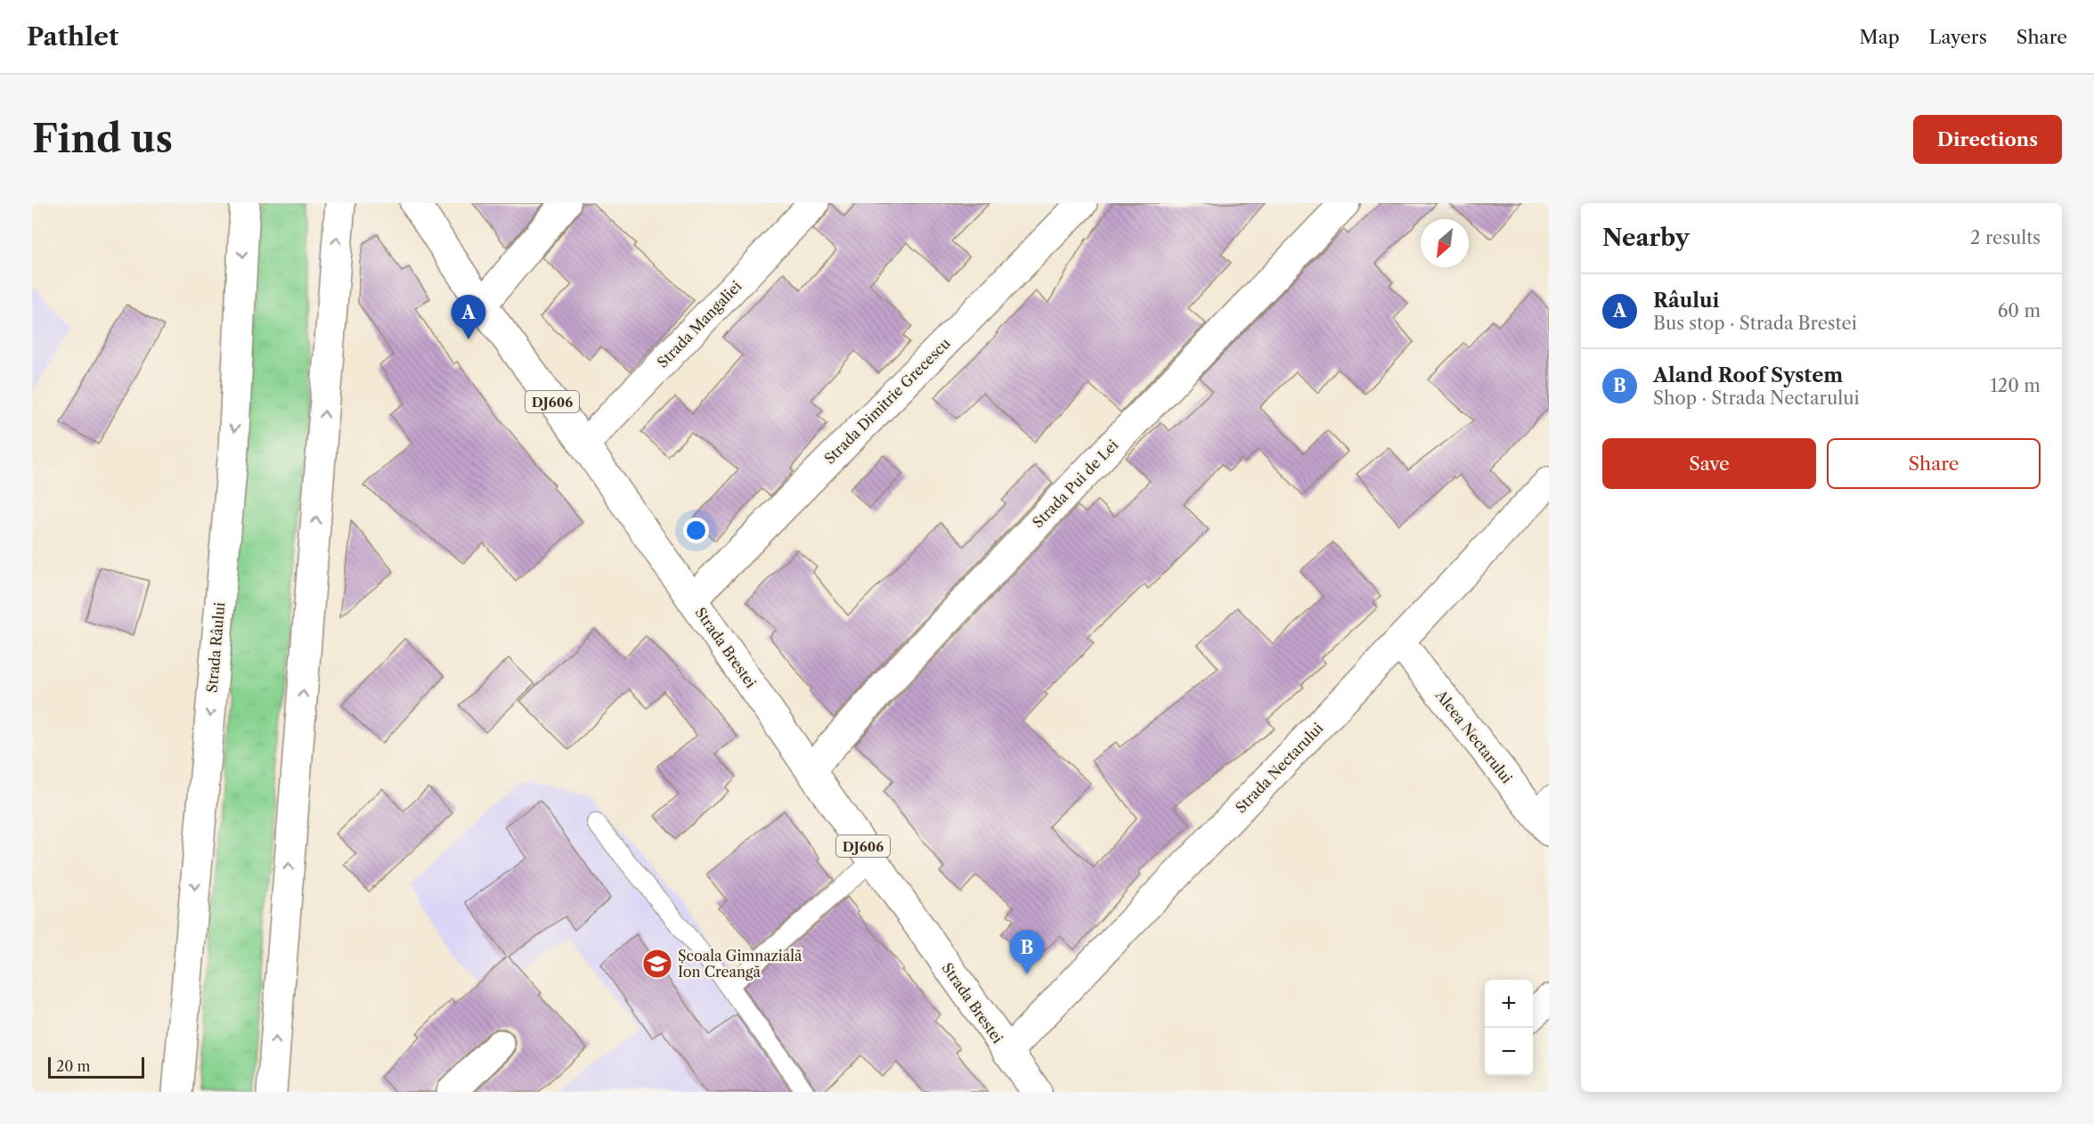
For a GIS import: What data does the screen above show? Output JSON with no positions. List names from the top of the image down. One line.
{"streets":{"street":["Strada Mangaliei","Strada Dimitrie Grecescu","DJ606","Strada Pui de Lei","Strada Râului","Strada Brestei","Aleea Nectarului","Strada Nectarului"]},"crossings":[["Strada Mangaliei","Strada Brestei"],["Strada Dimitrie Grecescu","Strada Brestei"],["Strada Pui de Lei","Strada Brestei"],["Strada Brestei","Strada Nectarului"],["Aleea Nectarului","Strada Nectarului"]],"places":{"school or university":["Școala Gimnazială Ion Creangă"]},"scale_bar":"20 m","north":"bottom left","page":{"header":"Pathlet","nav":["Map","Layers","Share"],"buttons":["Directions",["Save","Share"]],"title":"Find us","heading":["Nearby","2 results"],"list":[{"mark":"A","name":"Râului","note":"Bus stop · Strada Brestei","value":"60 m"},{"mark":"B","name":"Aland Roof System","note":"Shop · Strada Nectarului","value":"120 m"}],"pins":["A","B"],"map_buttons":["+","−"],"scale":"20 m"}}
